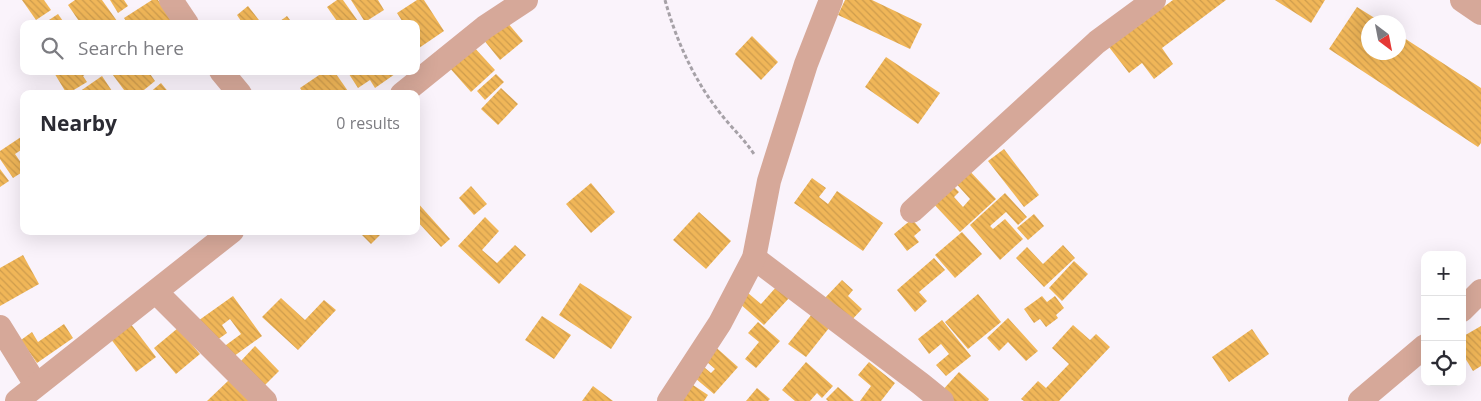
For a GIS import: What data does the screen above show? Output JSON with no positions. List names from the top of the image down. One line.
{"north":"bottom right","page":{"search":"Search here","heading":["Nearby","0 results"],"map_buttons":["+","−"]}}
